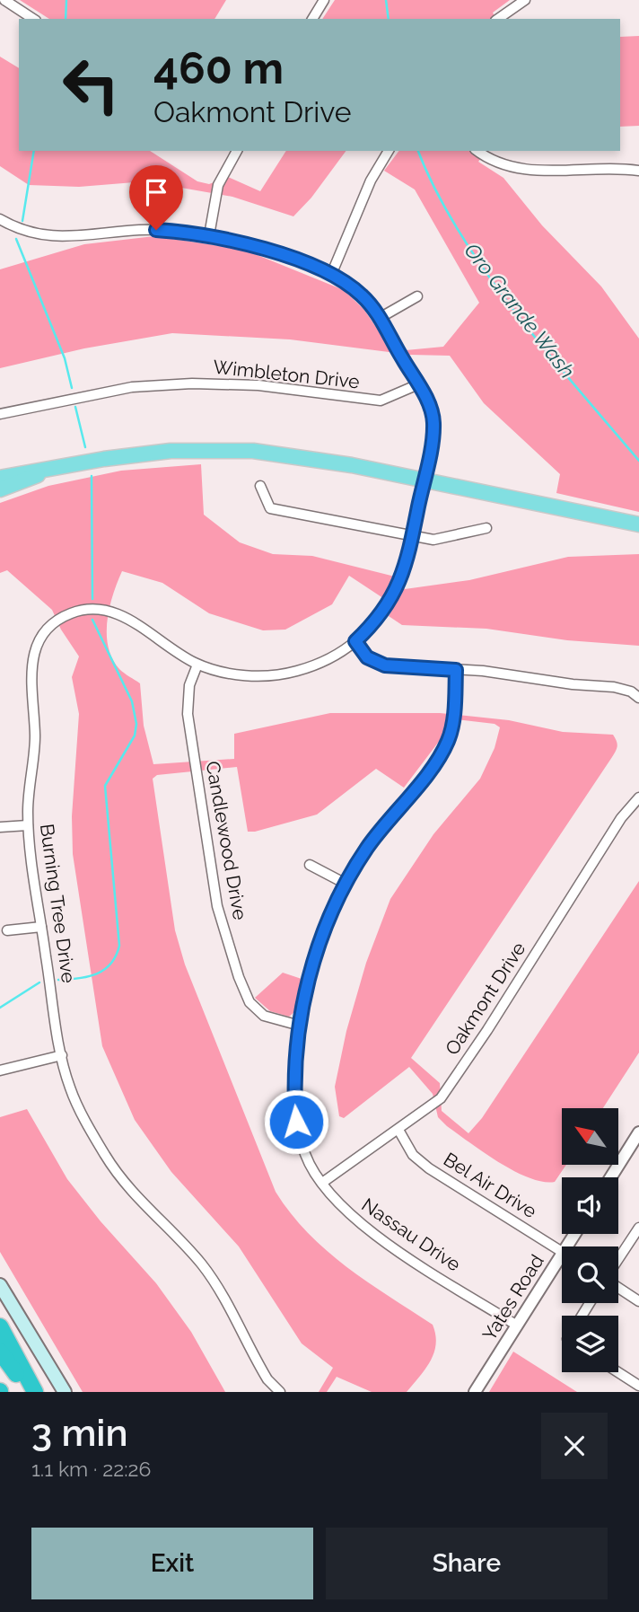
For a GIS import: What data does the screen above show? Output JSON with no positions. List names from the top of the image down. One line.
{"streets":{"street":["Wimbleton Drive","Candlewood Drive","Burning Tree Drive","Oakmont Drive","Bel Air Drive","Nassau Drive","Yates Road"]},"crossings":[["Wimbleton Drive","Burning Tree Drive"],["Candlewood Drive","Burning Tree Drive"],["Candlewood Drive","Nassau Drive"],["Oakmont Drive","Bel Air Drive"],["Oakmont Drive","Nassau Drive"],["Nassau Drive","Yates Road"]],"water":["Oro Grande Wash"],"north":"top left","page":{"turn":["460 m","Oakmont Drive"],"heading":["3 min","1.1 km · 22:26"],"buttons":["Exit","Share"]}}
